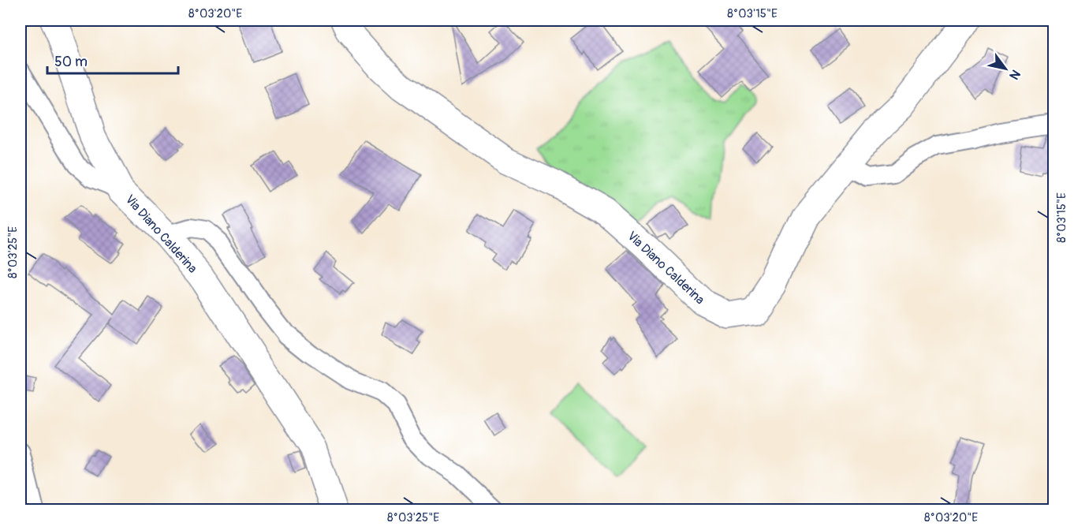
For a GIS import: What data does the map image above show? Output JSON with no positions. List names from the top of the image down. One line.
{"streets":{"main road":["Via Diano Calderina"]},"scale_bar":"50 m","north":"bottom right","coordinates":["8°03'20\"E","8°03'15\"E","8°03'25\"E"]}
